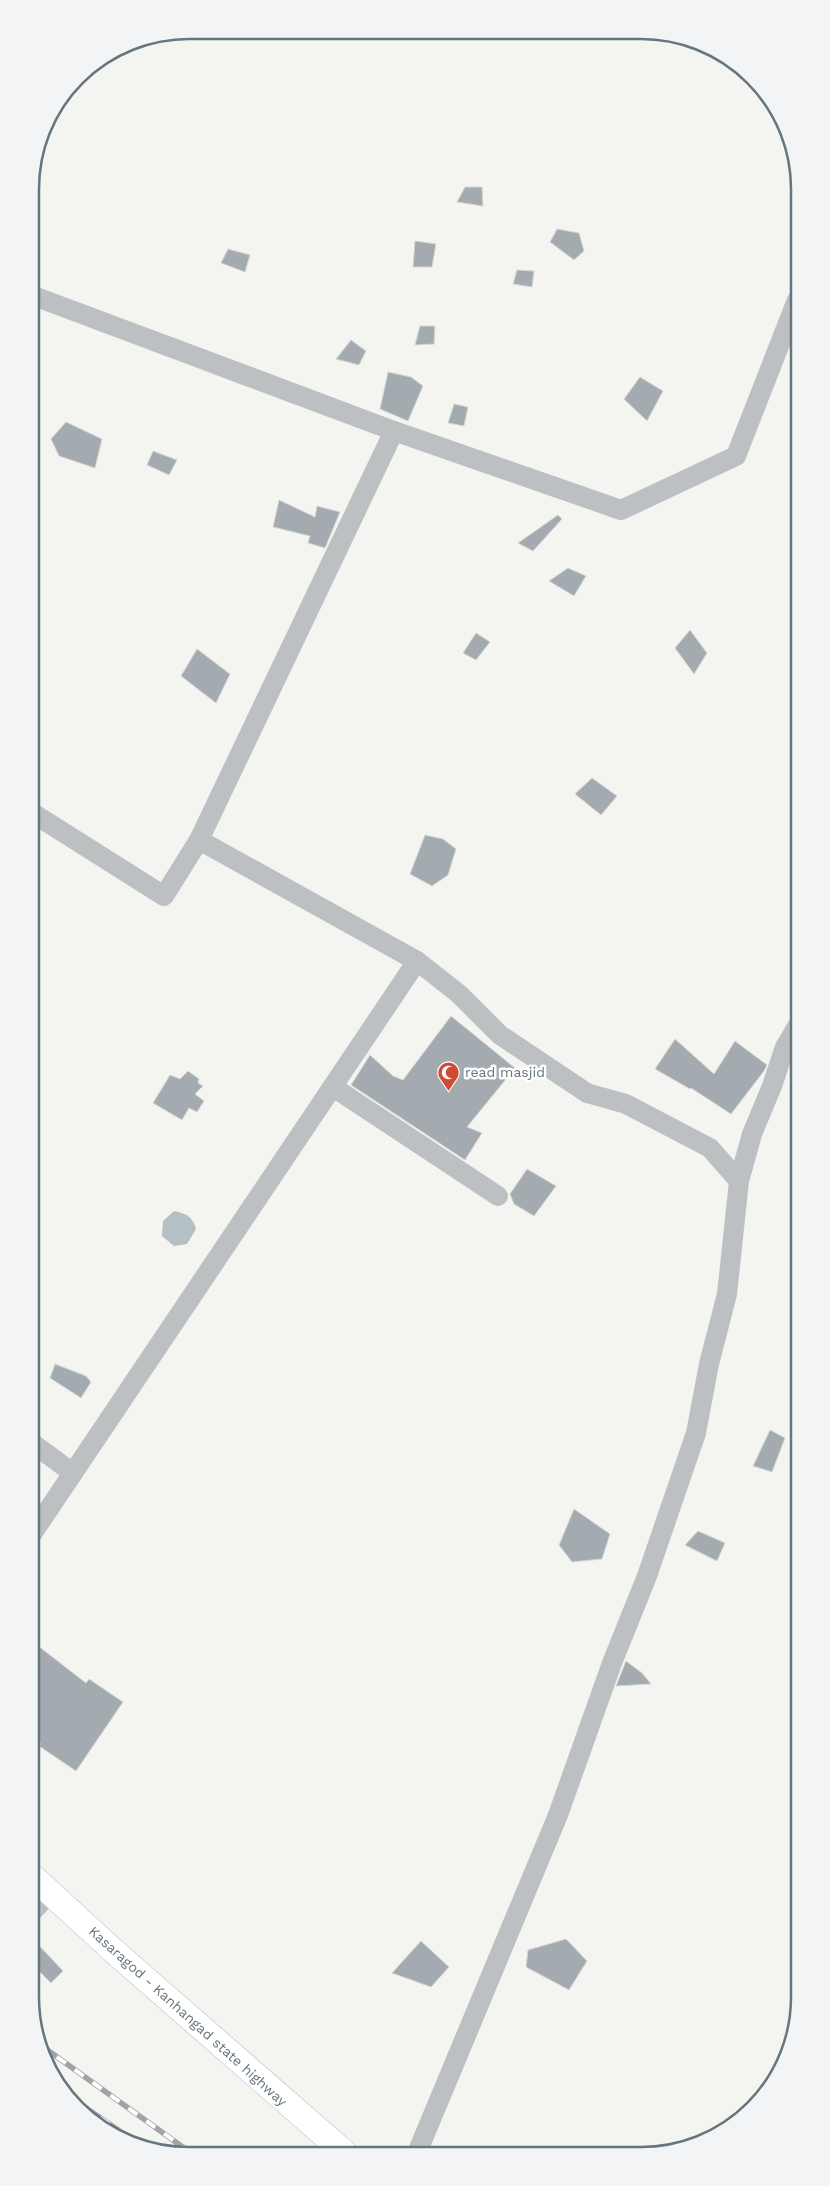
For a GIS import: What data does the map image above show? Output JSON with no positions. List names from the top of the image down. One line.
{"streets":{"main road":["Kasaragod - Kanhangad state highway"]},"places":{"mosque":["read masjid"]}}
